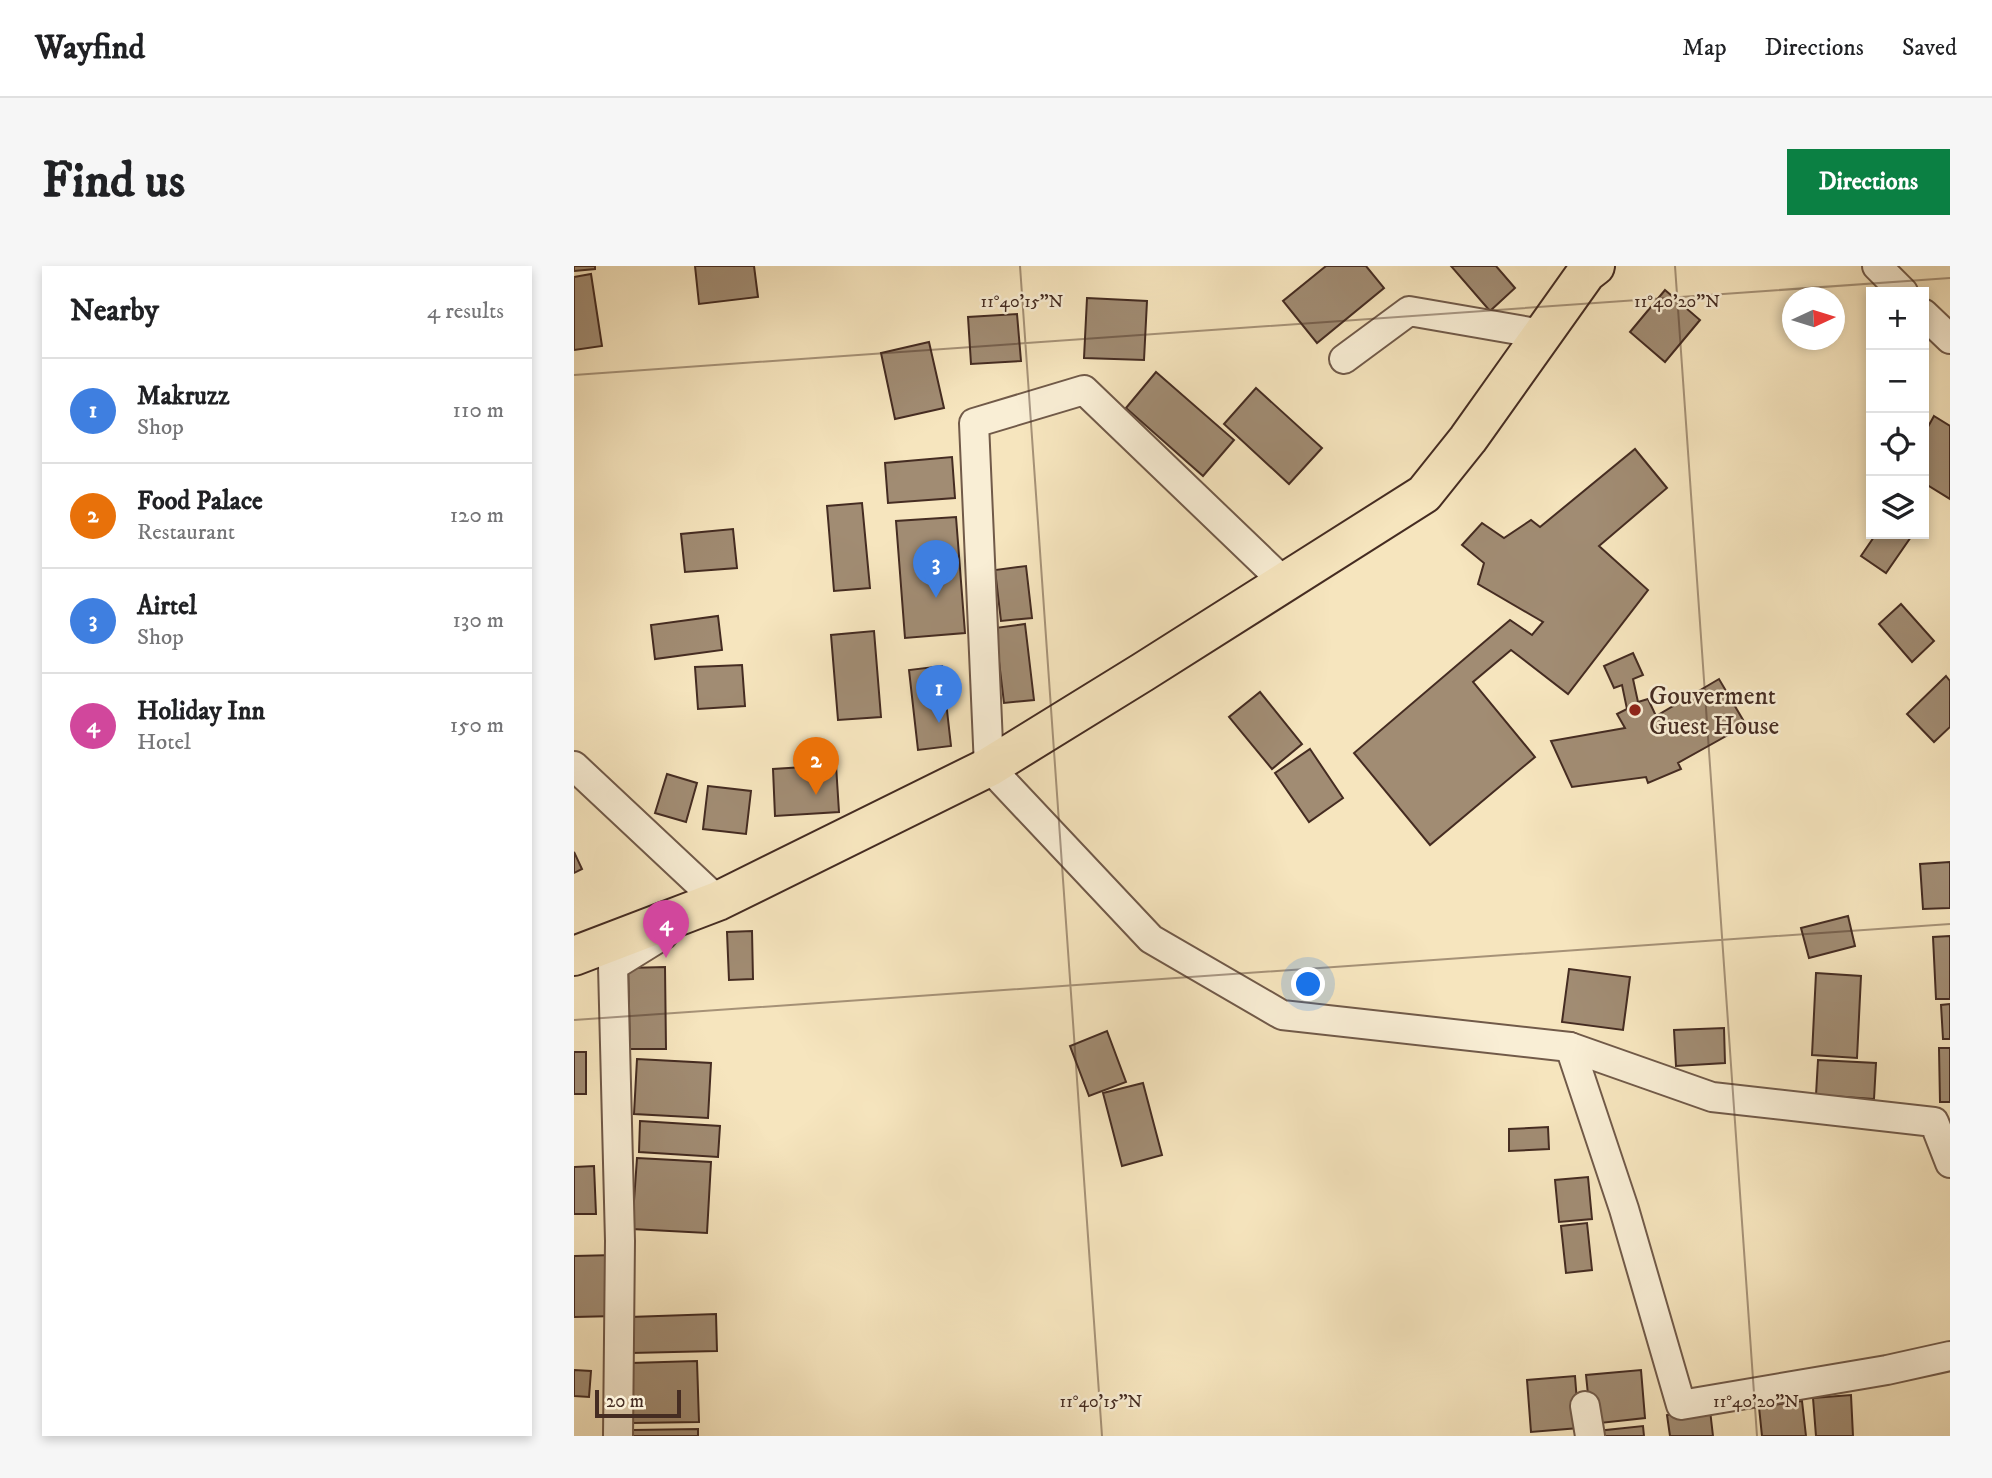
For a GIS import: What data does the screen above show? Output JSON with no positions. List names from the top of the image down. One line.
{"places":["Gouverment Guest House"],"scale_bar":"20 m","north":"right","page":{"header":"Wayfind","nav":["Map","Directions","Saved"],"buttons":"Directions","title":"Find us","heading":["Nearby","4 results"],"map_buttons":["+","−"],"list":[{"mark":"1","name":"Makruzz","note":"Shop","value":"110 m"},{"mark":"2","name":"Food Palace","note":"Restaurant","value":"120 m"},{"mark":"3","name":"Airtel","note":"Shop","value":"130 m"},{"mark":"4","name":"Holiday Inn","note":"Hotel","value":"150 m"}],"pins":["3","1","2","4"],"scale":"20 m"},"coordinates":["11°40'15\"N","11°40'20\"N"]}
